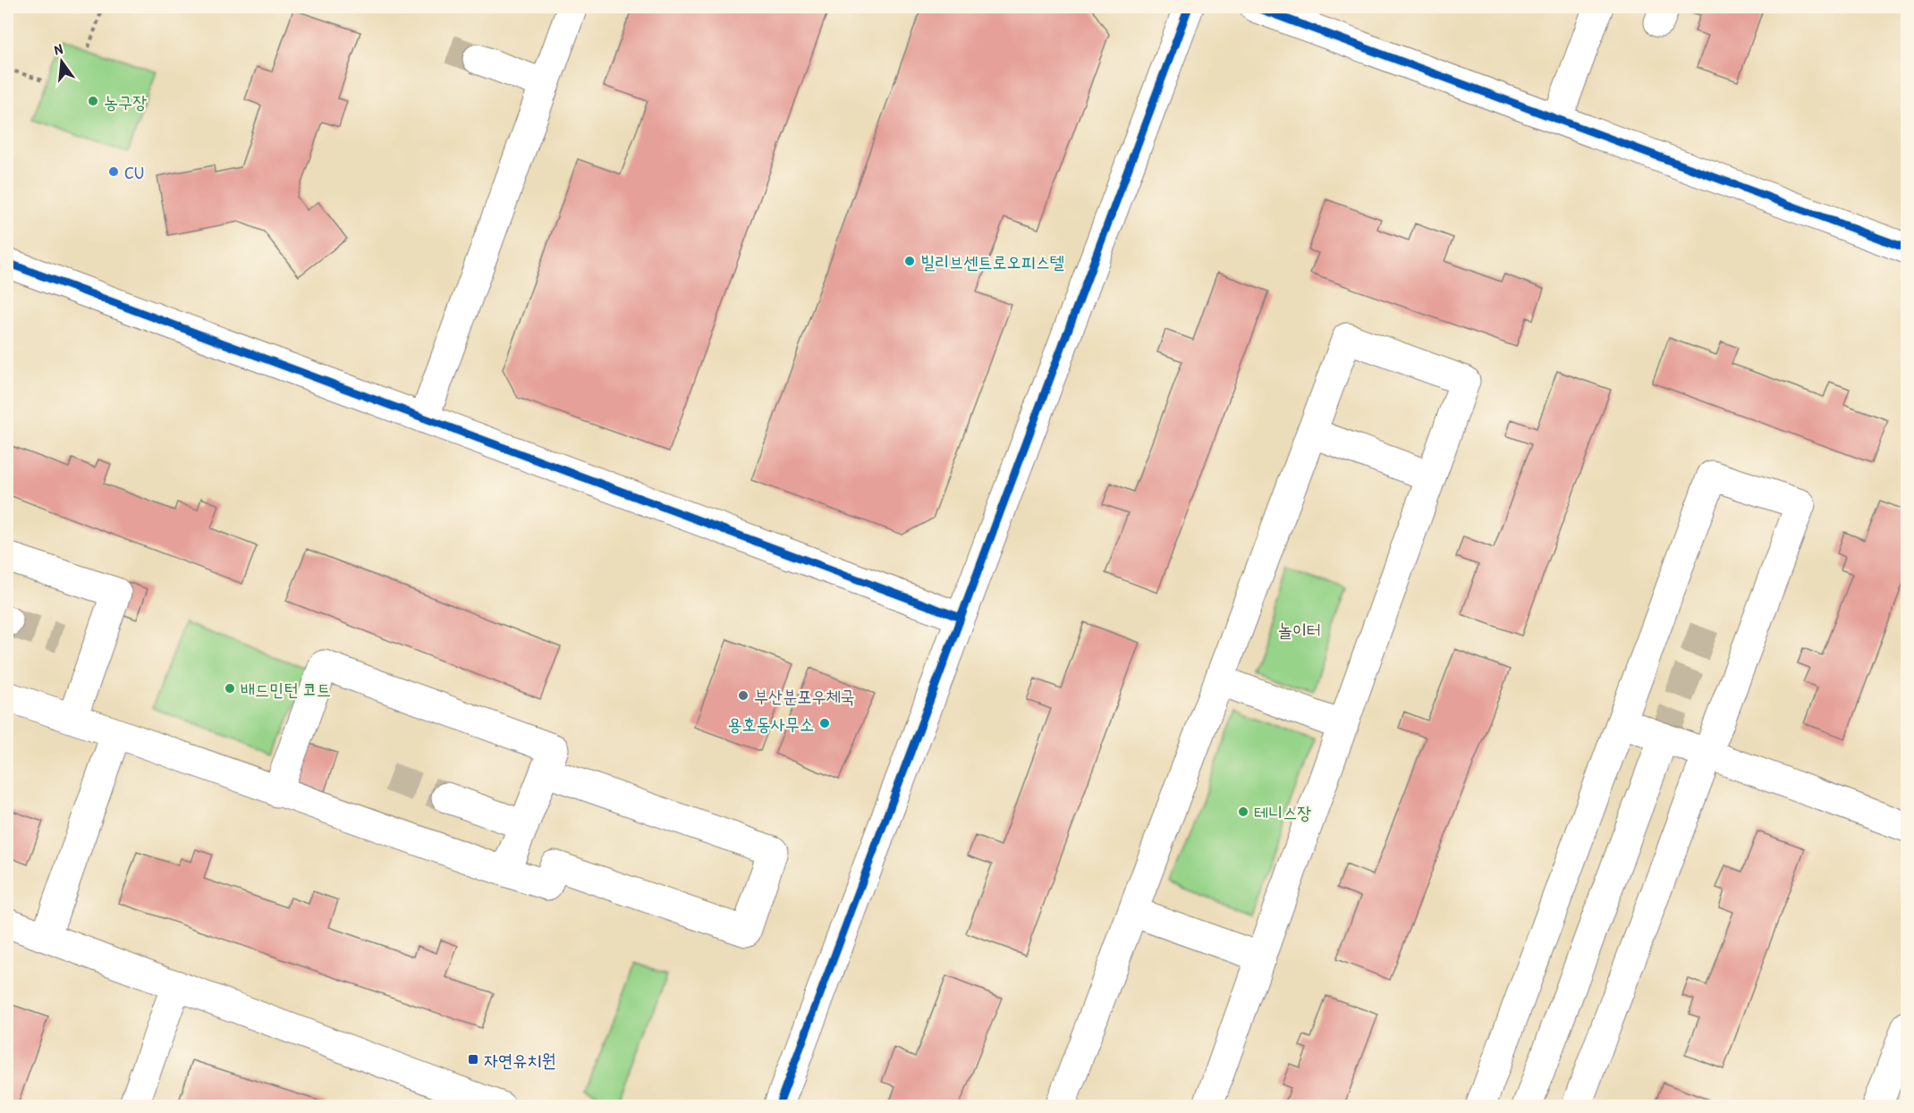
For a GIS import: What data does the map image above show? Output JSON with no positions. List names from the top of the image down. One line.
{"parks":["놀이터"],"places":{"other":["농구장","CU","빌리브센트로오피스텔","배드민턴 코트","부산분포우체국","용호동사무소","테니스장"],"transit":["자연유치원"]},"north":"top"}
